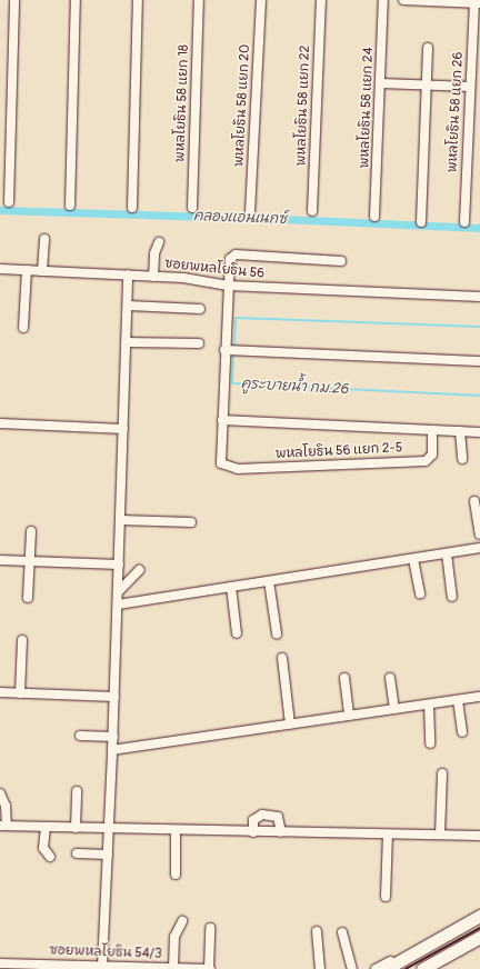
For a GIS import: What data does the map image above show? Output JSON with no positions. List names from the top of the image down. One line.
{"streets":{"street":["พหลโยธิน 58 แยก 18","พหลโยธิน 58 แยก 20","พหลโยธิน 58 แยก 22","พหลโยธิน 58 แยก 24","พหลโยธิน 58 แยก 26","ซอยพหลโยธิน 56","พหลโยธิน 56 แยก 2-5","ซอยพหลโยธิน 54/3"]},"water":["คลองแอนเนกซ์","คูระบายน้ำ กม.26"]}
